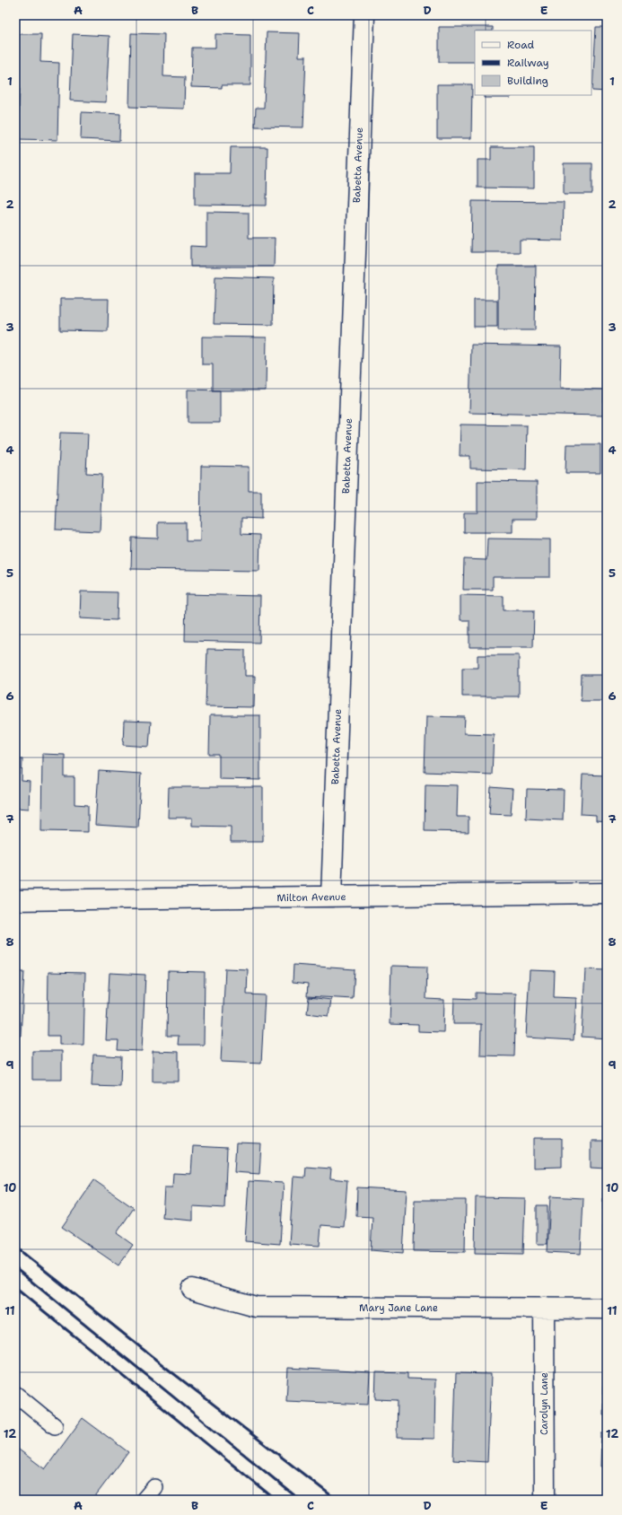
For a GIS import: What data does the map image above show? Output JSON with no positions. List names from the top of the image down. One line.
{"streets":{"street":["Babetta Avenue","Milton Avenue","Mary Jane Lane","Carolyn Lane"]},"crossings":[["Babetta Avenue","Milton Avenue"],["Mary Jane Lane","Carolyn Lane"]],"legend":["Road","Railway","Building"],"grid":{"columns":["A","B","C","D","E"],"rows":["1","2","3","4","5","6","7","8","9","10","11","12"]}}
